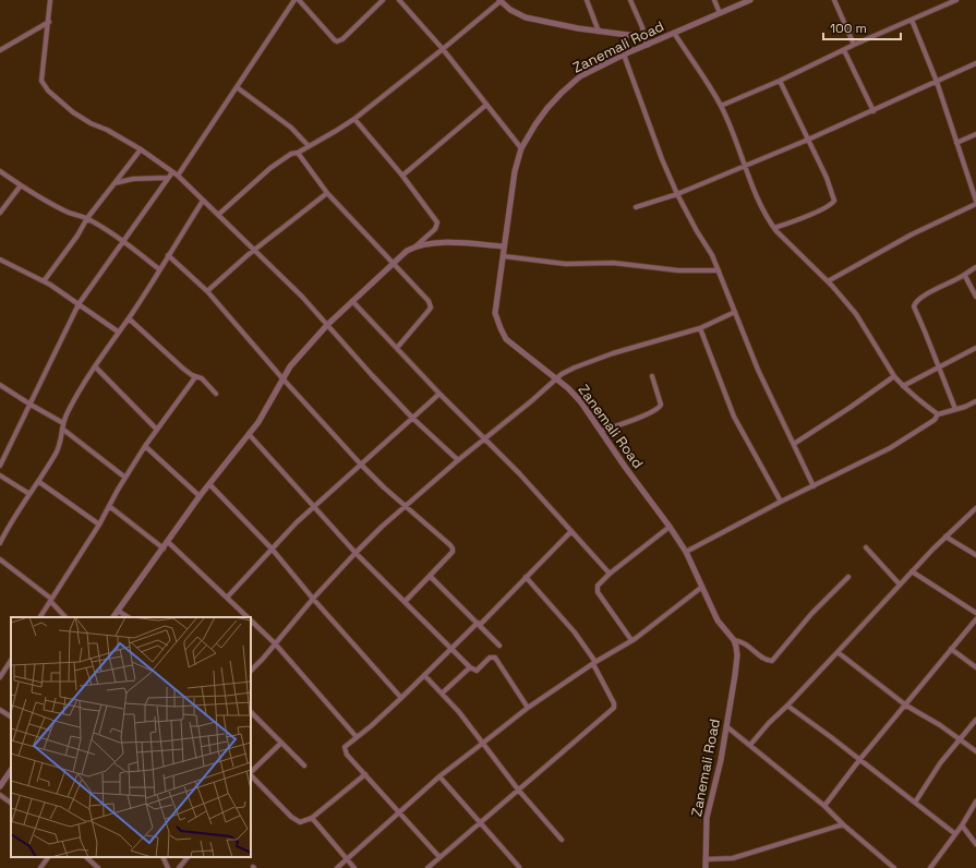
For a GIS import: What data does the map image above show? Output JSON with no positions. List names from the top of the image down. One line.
{"streets":{"street":["Zanemali Road"]},"scale_bar":"100 m"}
